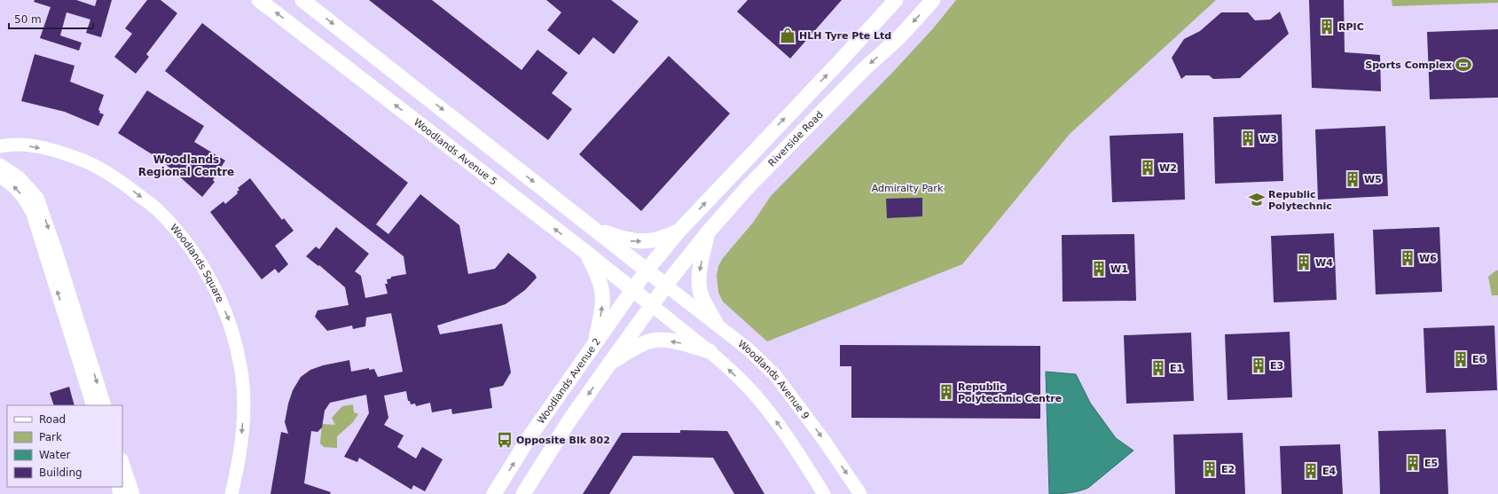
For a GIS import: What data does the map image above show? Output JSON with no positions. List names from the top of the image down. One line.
{"streets":{"main road":["Riverside Road","Woodlands Avenue 5","Woodlands Avenue 2"],"street":["Woodlands Square","Woodlands Avenue 9"]},"crossings":[["Riverside Road","Woodlands Avenue 9"],["Woodlands Avenue 5","Woodlands Avenue 2"]],"districts":["Woodlands Regional Centre"],"parks":["Admiralty Park"],"places":{"building":["RPIC","W3","W2","W5","W6","W4","W1","E6","E3","E1","Republic Polytechnic Centre","E5","E2","E4"],"shop":["HLH Tyre Pte Ltd"],"sports":["Sports Complex"],"school or university":["Republic Polytechnic"],"bus stop":["Opposite Blk 802"]},"legend":["Road","Park","Water","Building"],"scale_bar":"50 m"}
